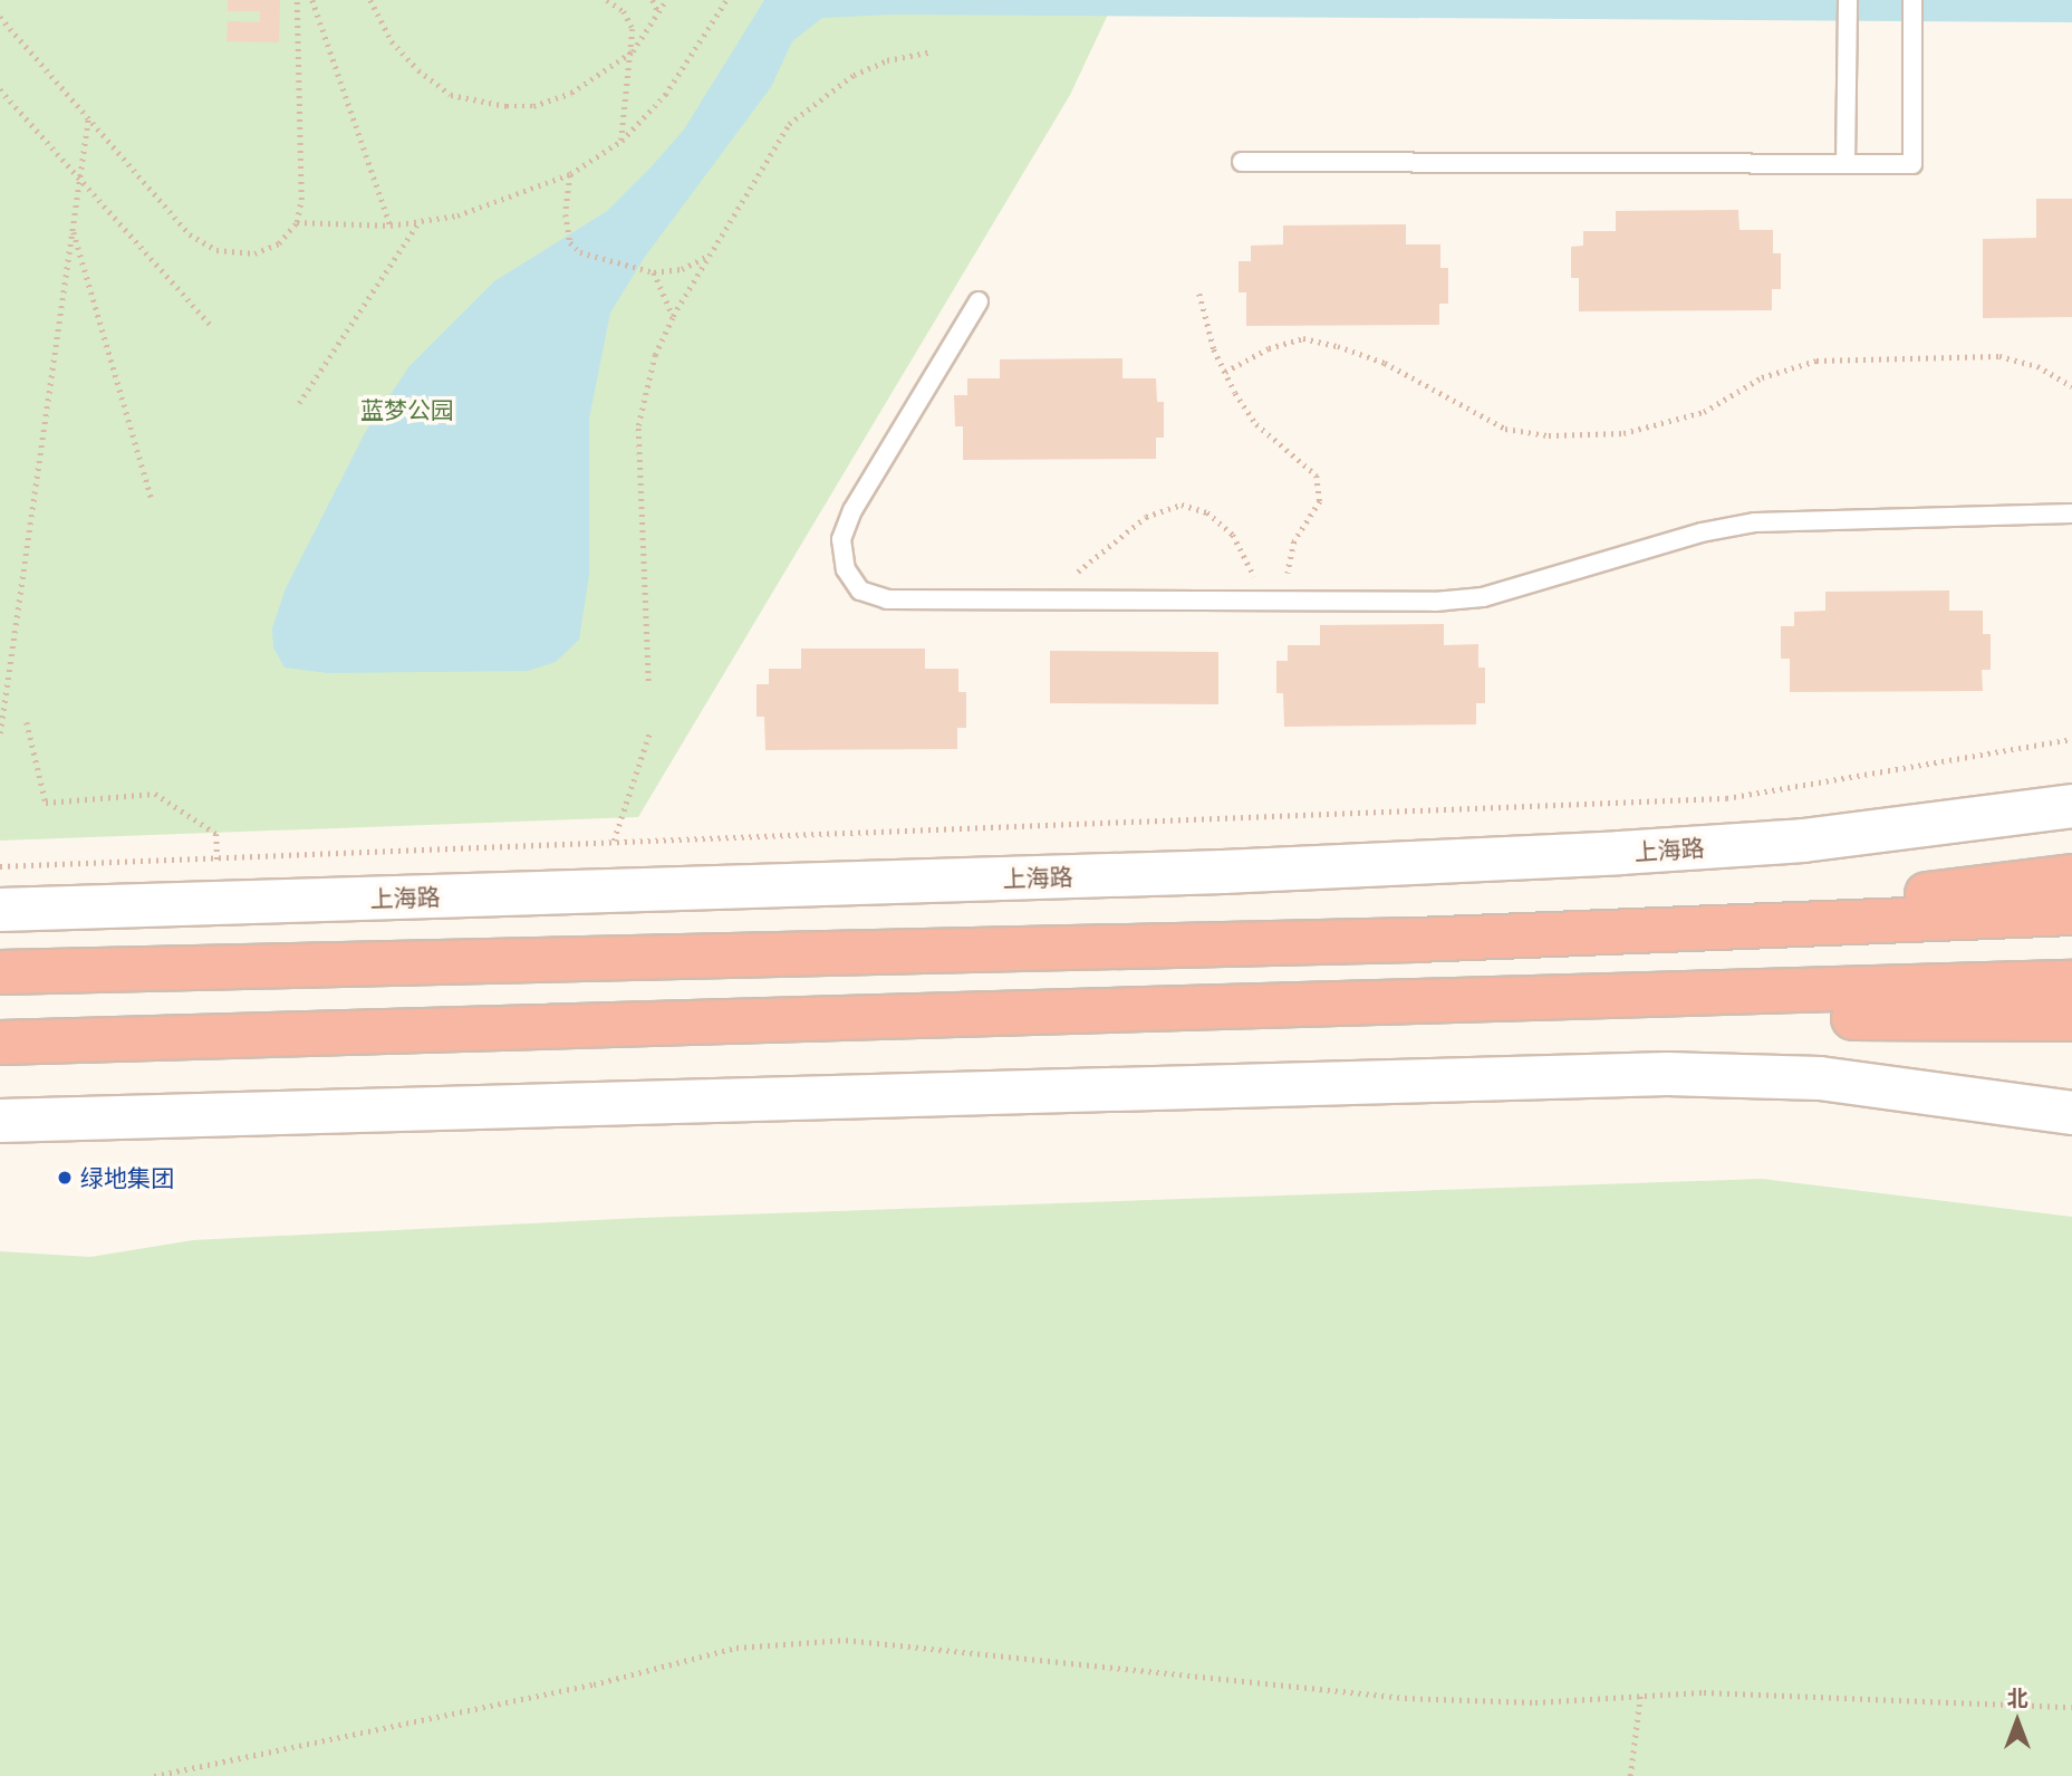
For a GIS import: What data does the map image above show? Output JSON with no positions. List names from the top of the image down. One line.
{"streets":{"main road":["上海路"]},"parks":["蓝梦公园"],"places":["绿地集团"],"north":"top"}
